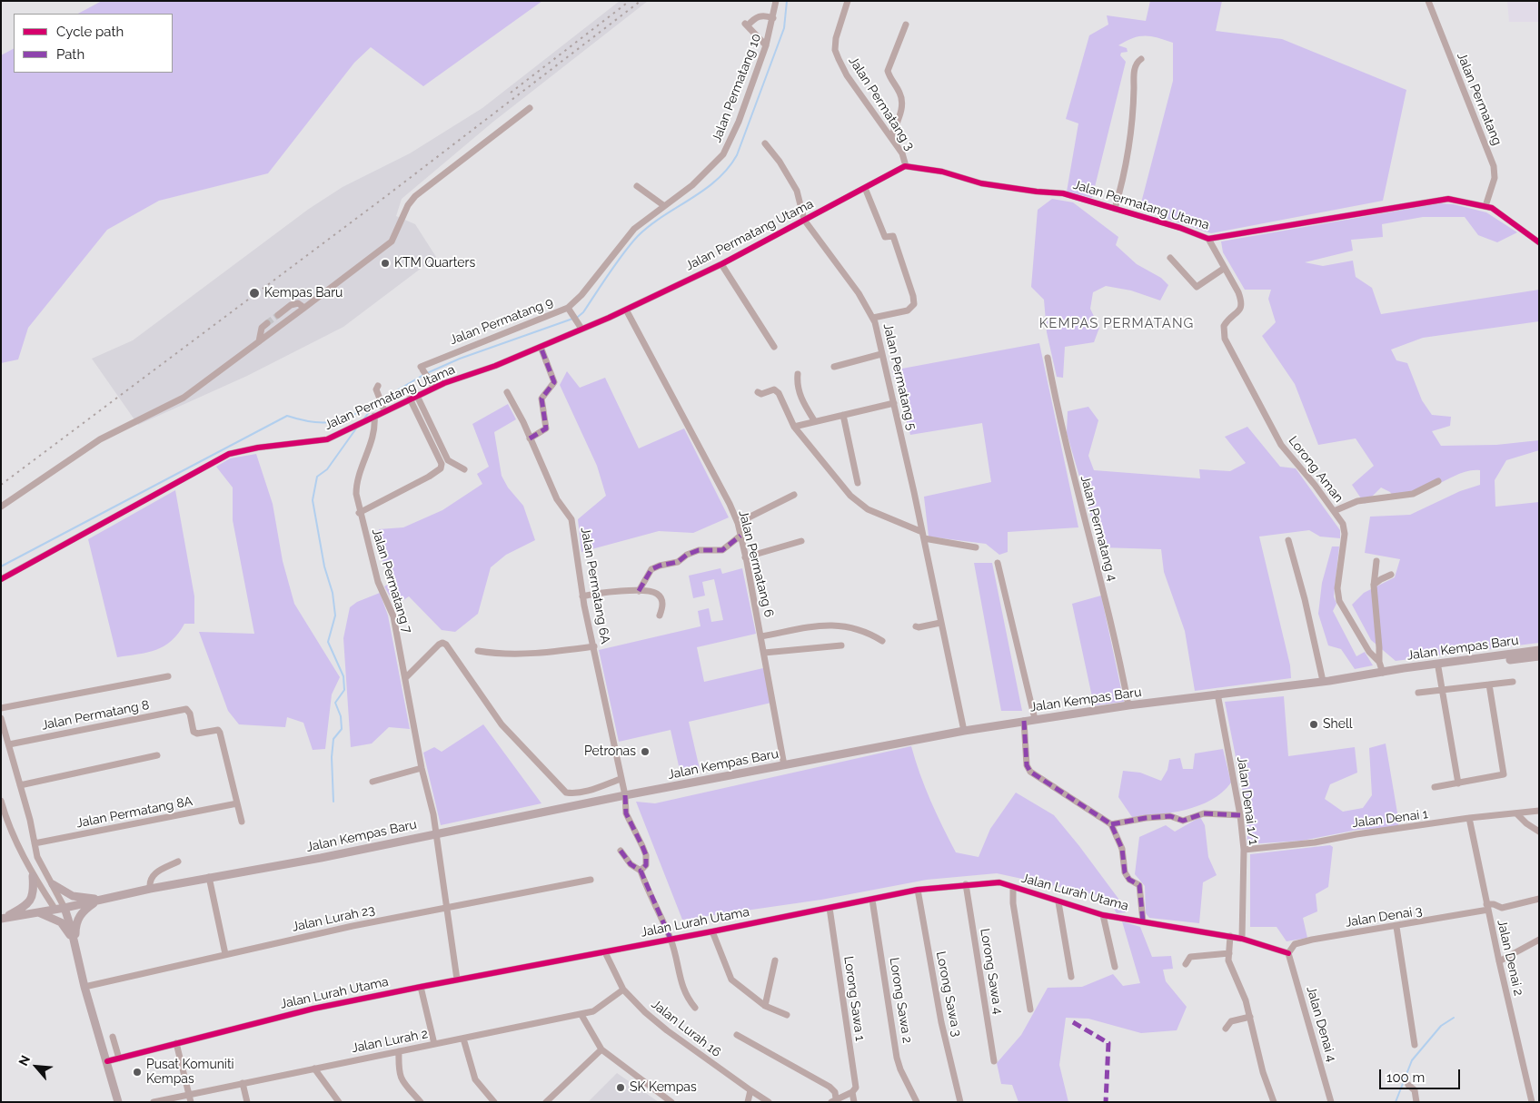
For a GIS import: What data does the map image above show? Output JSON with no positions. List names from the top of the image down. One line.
{"streets":{"main road":["Jalan Kempas Baru"],"street":["Jalan Permatang 10","Jalan Permatang","Jalan Permatang 3","Jalan Permatang Utama","Jalan Permatang 9","Jalan Permatang 5","Lorong Aman","Jalan Permatang 4","Jalan Permatang 6","Jalan Permatang 7","Jalan Permatang 6A","Jalan Permatang 8","Jalan Denai 1/1","Jalan Permatang 8A","Jalan Denai 1","Jalan Lurah Utama","Jalan Denai 3","Jalan Lurah 23","Jalan Denai 2","Lorong Sawa 4","Lorong Sawa 3","Lorong Sawa 1","Lorong Sawa 2","Jalan Denai 4","Jalan Lurah 16","Jalan Lurah 2"]},"crossings":[["Jalan Permatang 10","Jalan Permatang 9"],["Jalan Permatang","Jalan Permatang Utama"],["Jalan Permatang 3","Jalan Permatang Utama"],["Jalan Permatang Utama","Jalan Permatang 9"],["Jalan Permatang Utama","Jalan Permatang 5"],["Jalan Permatang Utama","Lorong Aman"],["Jalan Permatang Utama","Jalan Permatang 6"],["Jalan Permatang Utama","Jalan Permatang 7"],["Lorong Aman","Jalan Kempas Baru"],["Jalan Permatang 4","Jalan Kempas Baru"],["Jalan Permatang 6","Jalan Kempas Baru"],["Jalan Permatang 7","Jalan Kempas Baru"],["Jalan Permatang 7","Jalan Lurah Utama"],["Jalan Permatang 7","Jalan Lurah 23"],["Jalan Permatang 6A","Jalan Kempas Baru"],["Jalan Kempas Baru","Jalan Denai 1/1"],["Jalan Permatang 8","Jalan Permatang 8A"],["Jalan Denai 1/1","Jalan Denai 1"],["Jalan Denai 1/1","Jalan Lurah Utama"],["Jalan Denai 1","Jalan Denai 2"],["Jalan Lurah Utama","Jalan Denai 3"],["Jalan Lurah Utama","Lorong Sawa 4"],["Jalan Lurah Utama","Lorong Sawa 3"],["Jalan Lurah Utama","Lorong Sawa 1"],["Jalan Lurah Utama","Lorong Sawa 2"],["Jalan Lurah Utama","Jalan Denai 4"],["Jalan Lurah Utama","Jalan Lurah 16"],["Jalan Denai 3","Jalan Denai 2"],["Jalan Denai 3","Jalan Denai 4"],["Jalan Lurah 16","Jalan Lurah 2"]],"districts":["KEMPAS PERMATANG"],"places":["KTM Quarters","Kempas Baru","Shell","Petronas","Pusat Komuniti Kempas","SK Kempas"],"legend":["Cycle path","Path"],"scale_bar":"100 m","north":"top left"}
